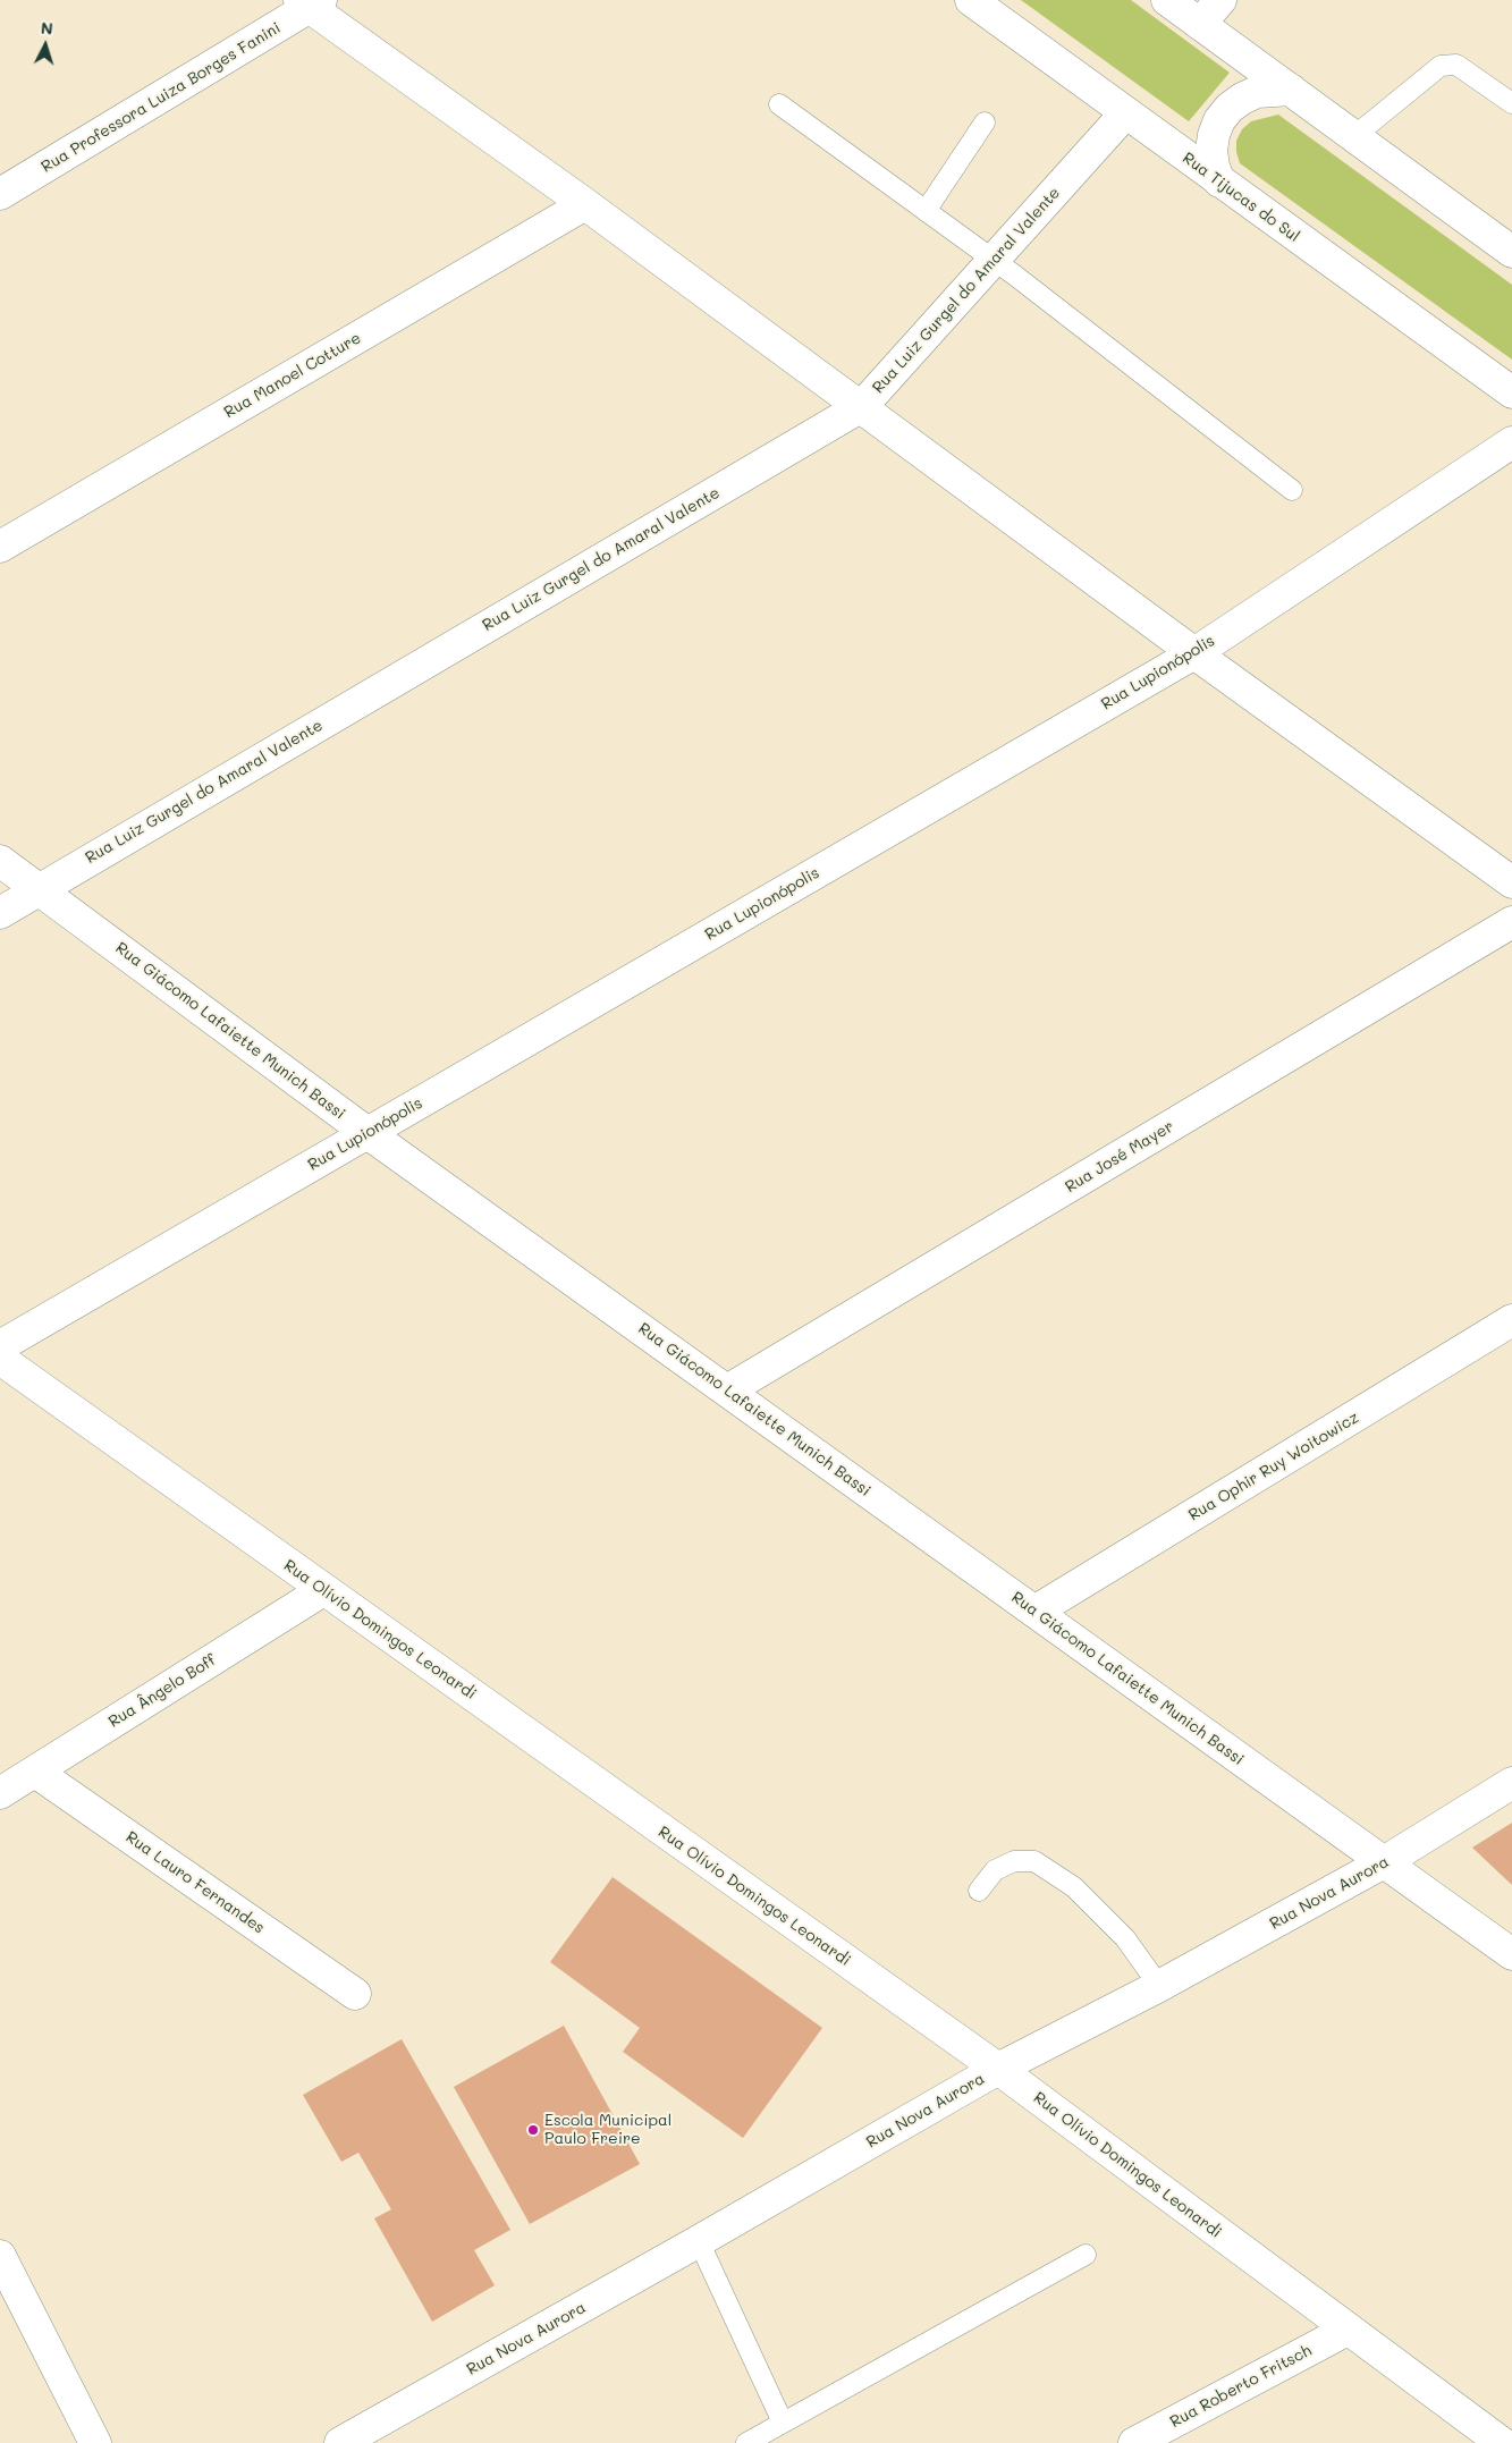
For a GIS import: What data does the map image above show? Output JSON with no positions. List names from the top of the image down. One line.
{"streets":{"street":["Rua Professora Luiza Borges Fanini","Rua Tijucas do Sul","Rua Luiz Gurgel do Amaral Valente","Rua Manoel Cotture","Rua Lupionópolis","Rua Giácomo Lafaiette Munich Bassi","Rua José Mayer","Rua Ophir Ruy Woitowicz","Rua Olívio Domingos Leonardi","Rua Ângelo Boff","Rua Lauro Fernandes","Rua Nova Aurora","Rua Roberto Fritsch"]},"crossings":[["Rua Tijucas do Sul","Rua Luiz Gurgel do Amaral Valente"],["Rua Luiz Gurgel do Amaral Valente","Rua Giácomo Lafaiette Munich Bassi"],["Rua Lupionópolis","Rua Giácomo Lafaiette Munich Bassi"],["Rua Giácomo Lafaiette Munich Bassi","Rua José Mayer"],["Rua Giácomo Lafaiette Munich Bassi","Rua Ophir Ruy Woitowicz"],["Rua Giácomo Lafaiette Munich Bassi","Rua Nova Aurora"],["Rua Olívio Domingos Leonardi","Rua Ângelo Boff"],["Rua Olívio Domingos Leonardi","Rua Nova Aurora"],["Rua Olívio Domingos Leonardi","Rua Roberto Fritsch"],["Rua Ângelo Boff","Rua Lauro Fernandes"]],"places":["Escola Municipal Paulo Freire"],"north":"top"}
